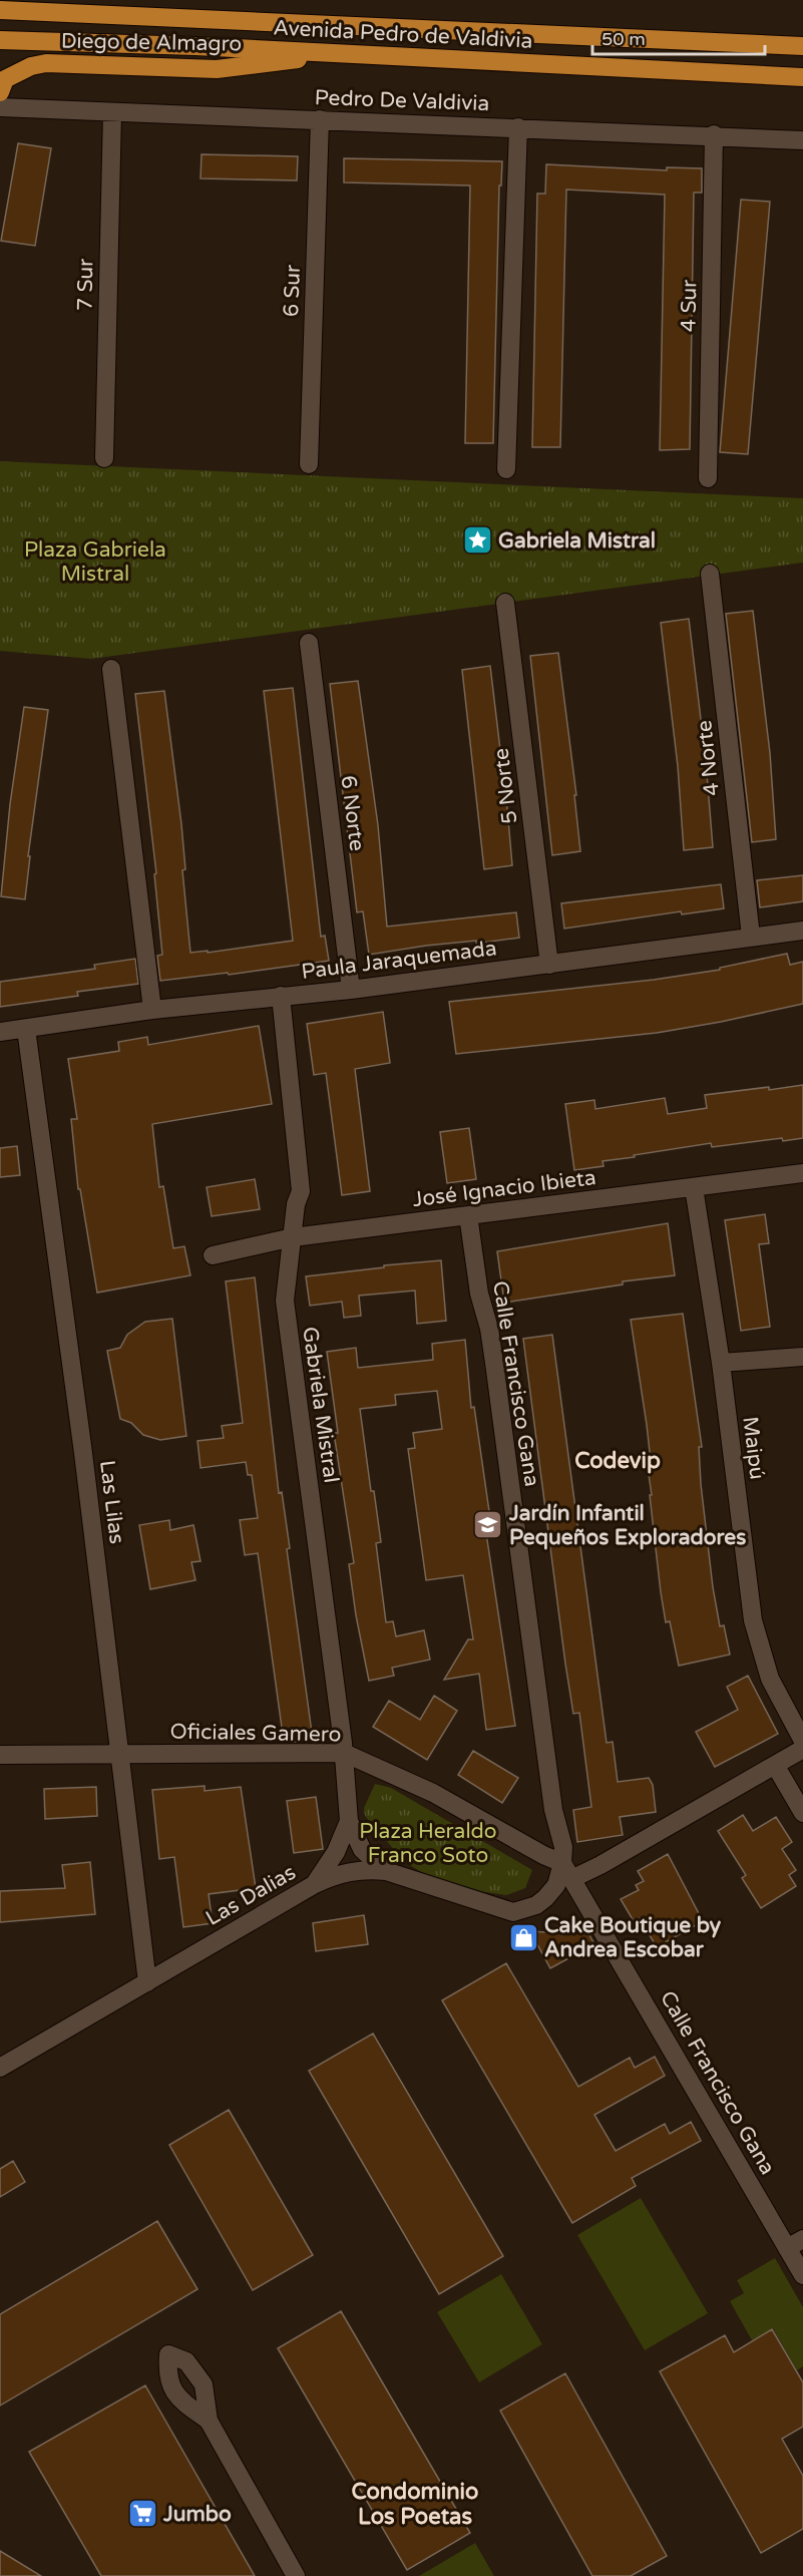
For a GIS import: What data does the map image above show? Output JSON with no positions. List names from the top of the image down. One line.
{"streets":{"main road":["Avenida Pedro de Valdivia","Diego de Almagro"],"street":["Pedro De Valdivia","7 Sur","6 Sur","4 Sur","4 Norte","5 Norte","6 Norte","Paula Jaraquemada","José Ignacio Ibieta","Calle Francisco Gana","Gabriela Mistral","Maipú","Las Lilas","Oficiales Gamero","Las Dalias"]},"crossings":[["Avenida Pedro de Valdivia","Diego de Almagro"],["Pedro De Valdivia","7 Sur"],["Pedro De Valdivia","6 Sur"],["Pedro De Valdivia","4 Sur"],["4 Norte","Paula Jaraquemada"],["5 Norte","Paula Jaraquemada"],["6 Norte","Paula Jaraquemada"],["Paula Jaraquemada","Gabriela Mistral"],["Paula Jaraquemada","Las Lilas"],["José Ignacio Ibieta","Calle Francisco Gana"],["José Ignacio Ibieta","Gabriela Mistral"],["José Ignacio Ibieta","Maipú"],["Calle Francisco Gana","Oficiales Gamero"],["Calle Francisco Gana","Las Dalias"],["Gabriela Mistral","Oficiales Gamero"],["Gabriela Mistral","Las Dalias"],["Las Lilas","Oficiales Gamero"],["Las Lilas","Las Dalias"]],"districts":["Codevip","Condominio Los Poetas"],"parks":["Plaza Gabriela Mistral","Plaza Heraldo Franco Soto"],"places":{"place":["Gabriela Mistral"],"school or university":["Jardín Infantil Pequeños Exploradores"],"shop":["Cake Boutique by Andrea Escobar"],"supermarket":["Jumbo"]},"scale_bar":"50 m"}
